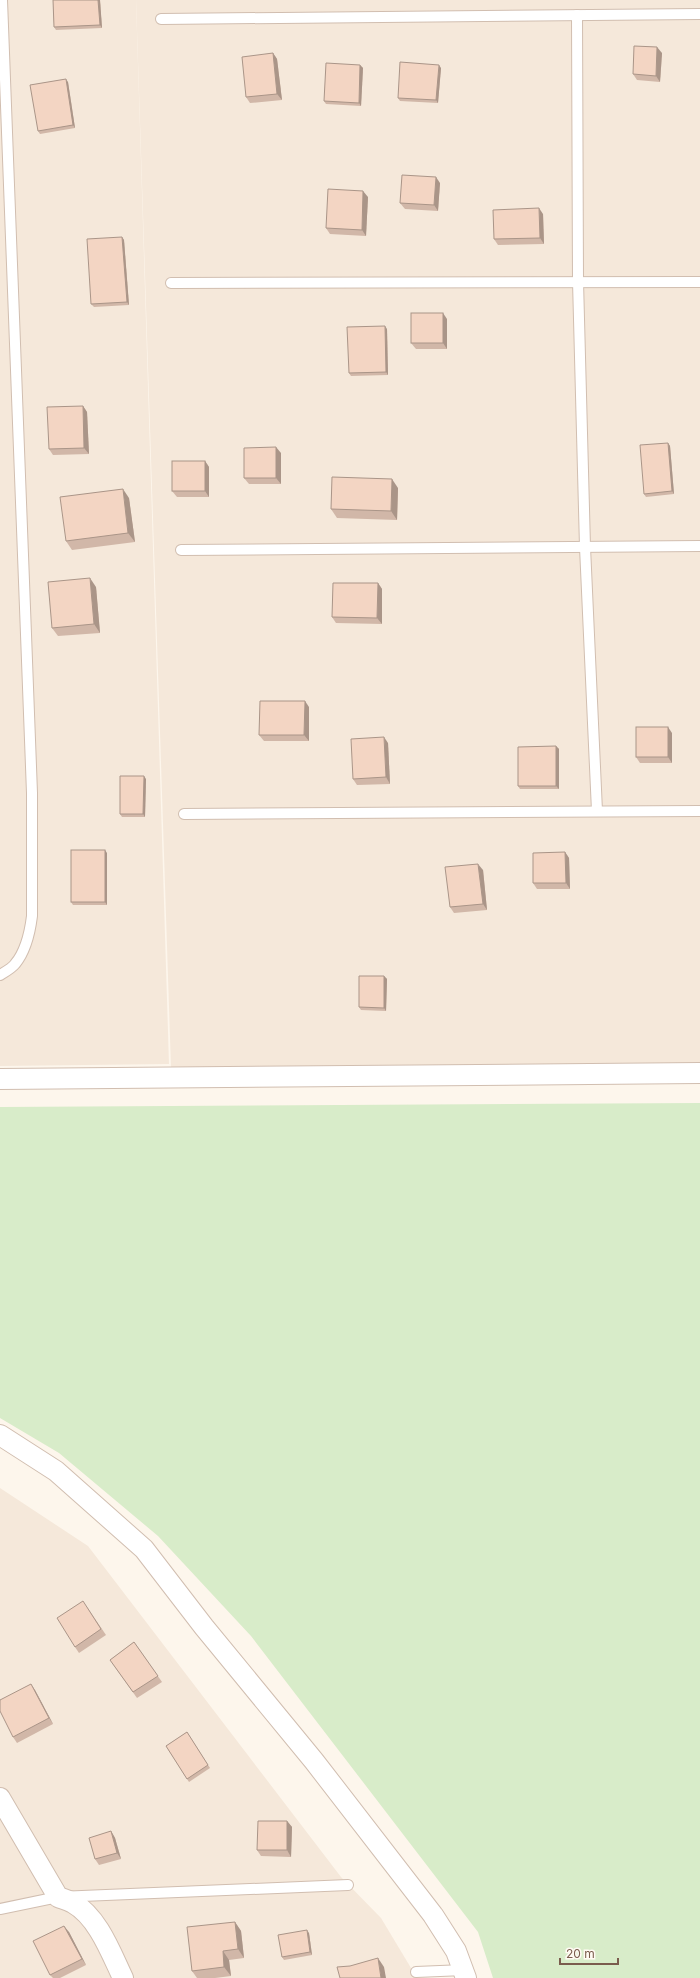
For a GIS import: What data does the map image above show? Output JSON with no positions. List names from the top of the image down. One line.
{"scale_bar":"20 m"}
